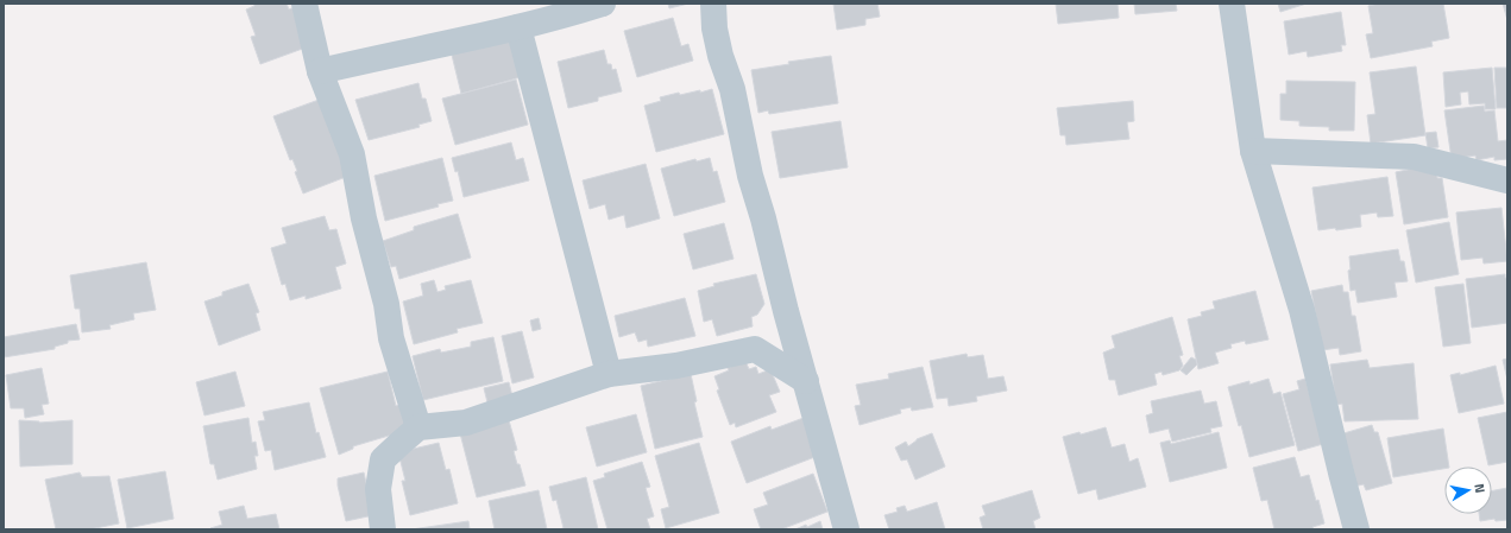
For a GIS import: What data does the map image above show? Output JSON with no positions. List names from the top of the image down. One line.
{"north":"right"}
